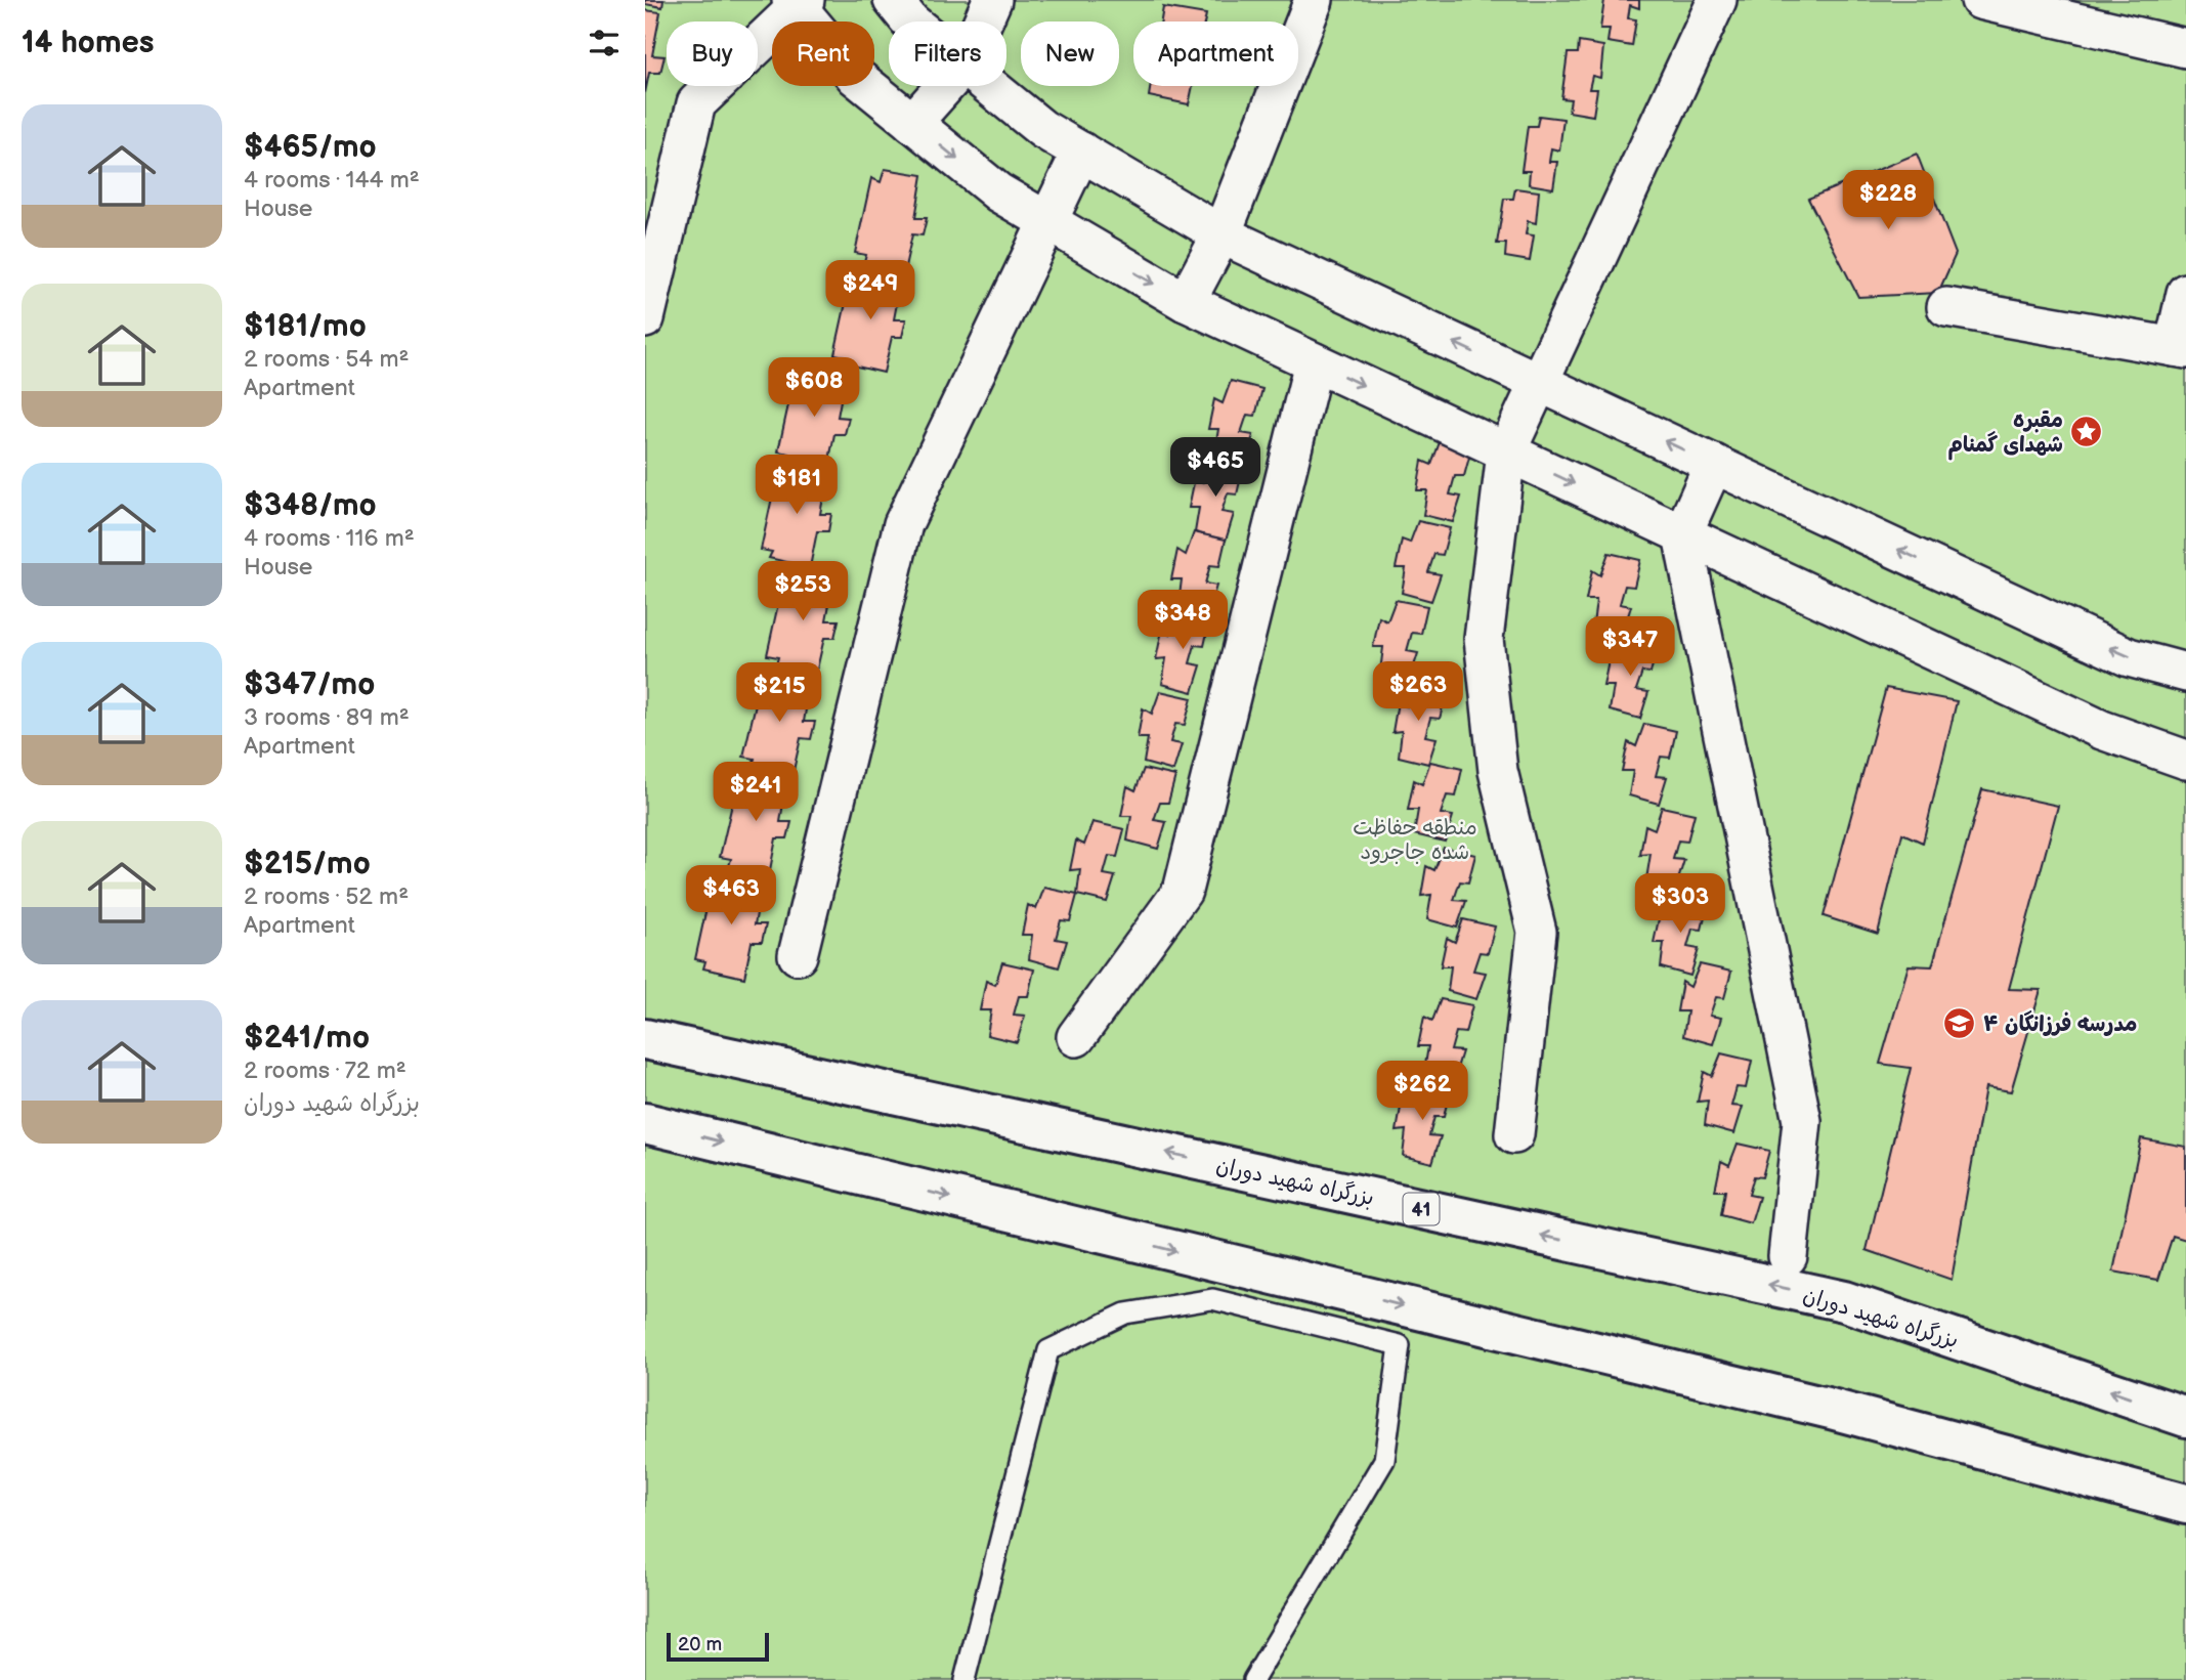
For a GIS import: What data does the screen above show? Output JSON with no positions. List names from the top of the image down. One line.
{"streets":{"highway":["بزرگراه شهید دوران","41"]},"parks":["منطقه حفاظت شده جاجرود"],"places":{"place":["مقبره شهدای گمنام"],"school or university":["مدرسه فرزانگان ۴"]},"scale_bar":"20 m","page":{"heading":"14 homes","chip":["Buy","Rent","Filters","New","Apartment"],"list":[{"name":"$465/mo","note":"4 rooms · 144 m² · House"},{"name":"$181/mo","note":"2 rooms · 54 m² · Apartment"},{"name":"$348/mo","note":"4 rooms · 116 m² · House"},{"name":"$347/mo","note":"3 rooms · 89 m² · Apartment"},{"name":"$215/mo","note":"2 rooms · 52 m² · Apartment"},{"name":"$241/mo","note":"2 rooms · 72 m² · بزرگراه شهید دوران"}],"price":["$228","$249","$608","$465","$181","$253","$348","$347","$263","$215","$241","$463","$303","$262"],"scale":"20 m"}}
